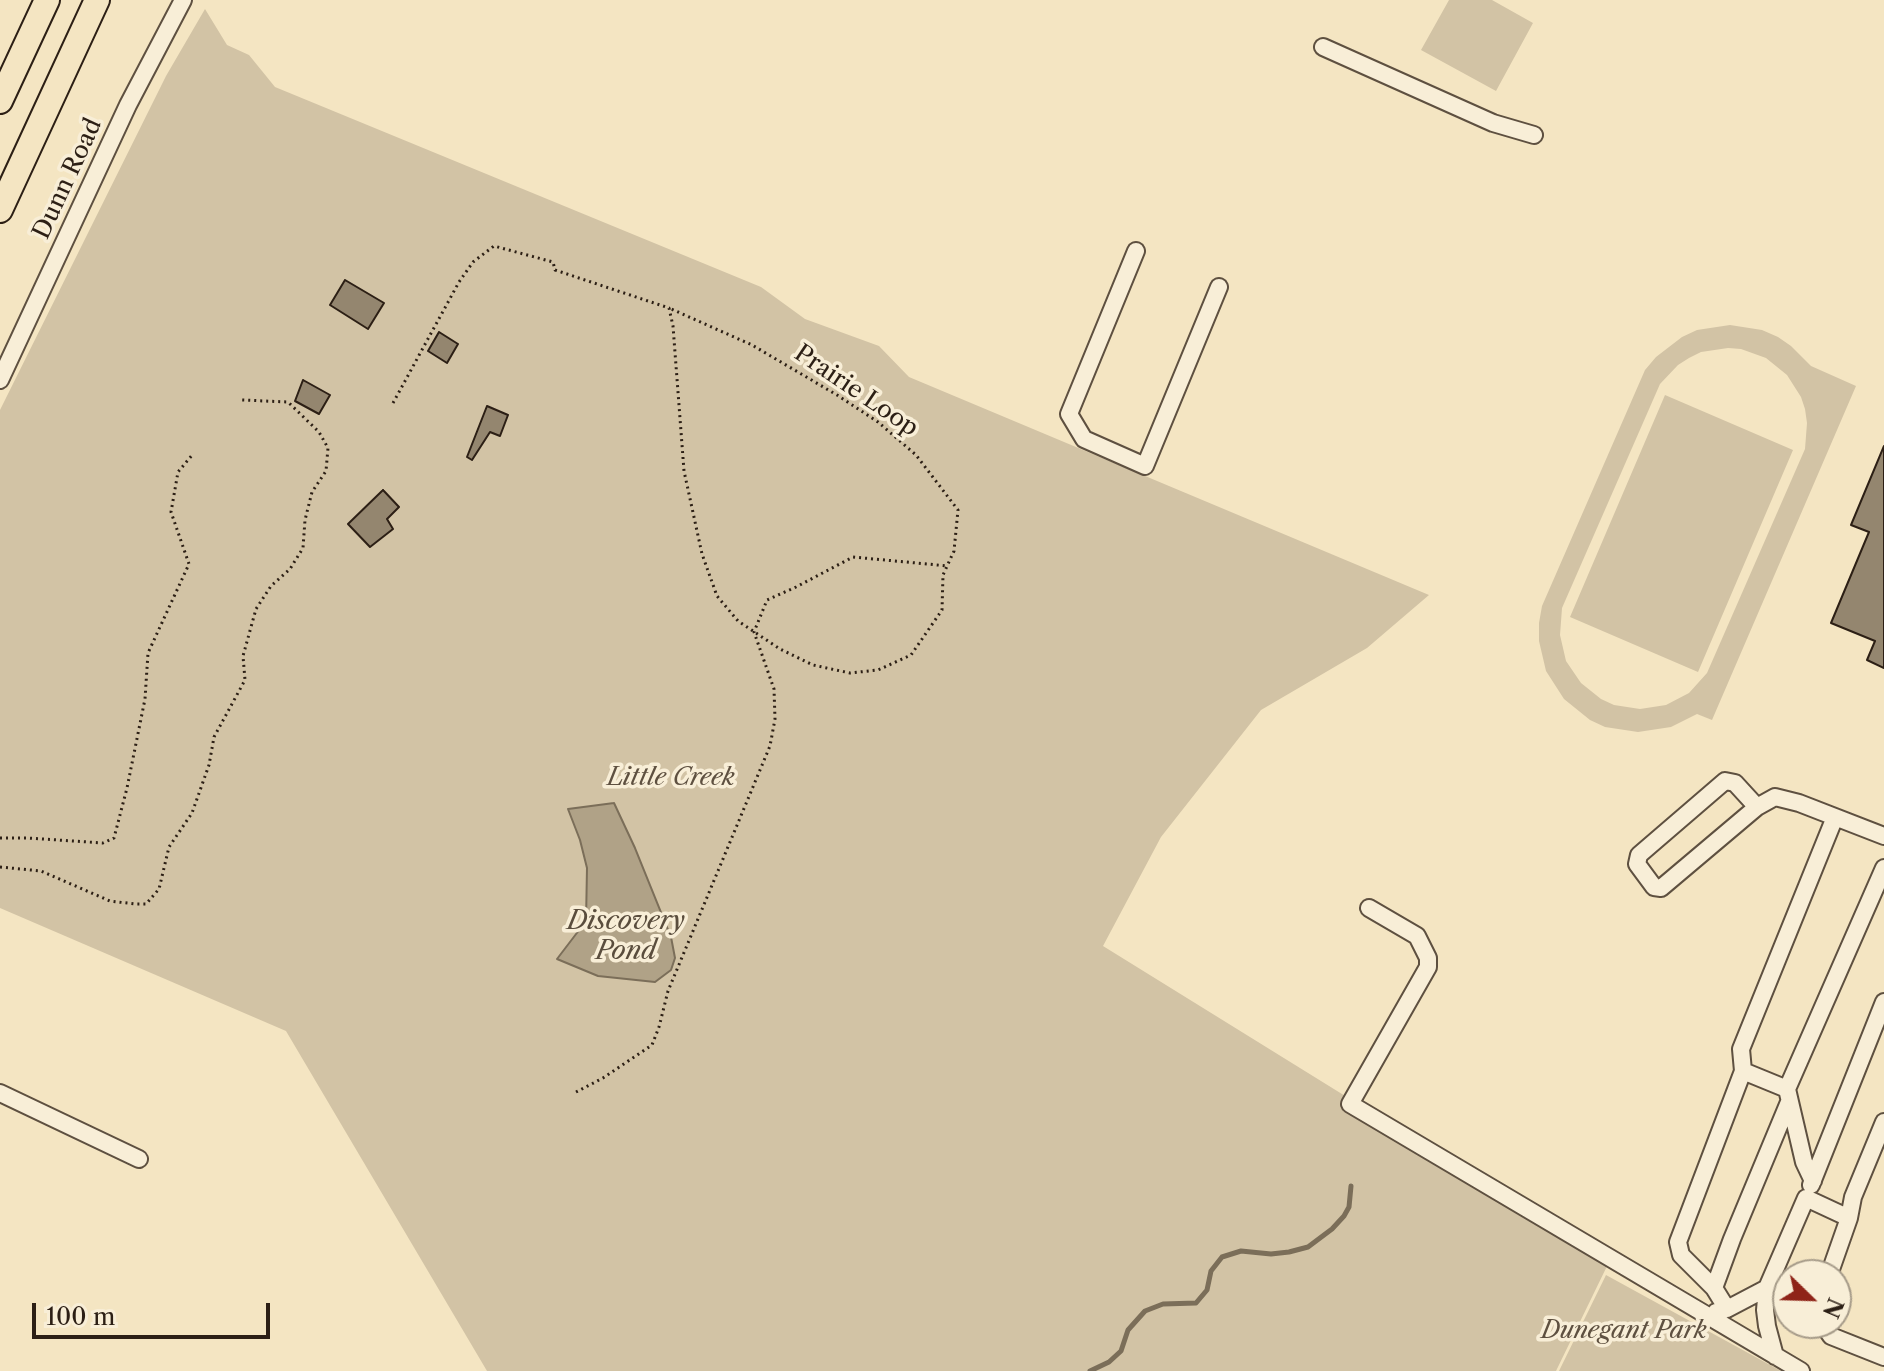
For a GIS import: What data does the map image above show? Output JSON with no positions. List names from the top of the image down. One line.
{"streets":{"street":["Dunn Road"],"path":["Prairie Loop"]},"water":["Discovery Pond"],"parks":["Little Creek","Dunegant Park"],"scale_bar":"100 m","north":"bottom right"}
